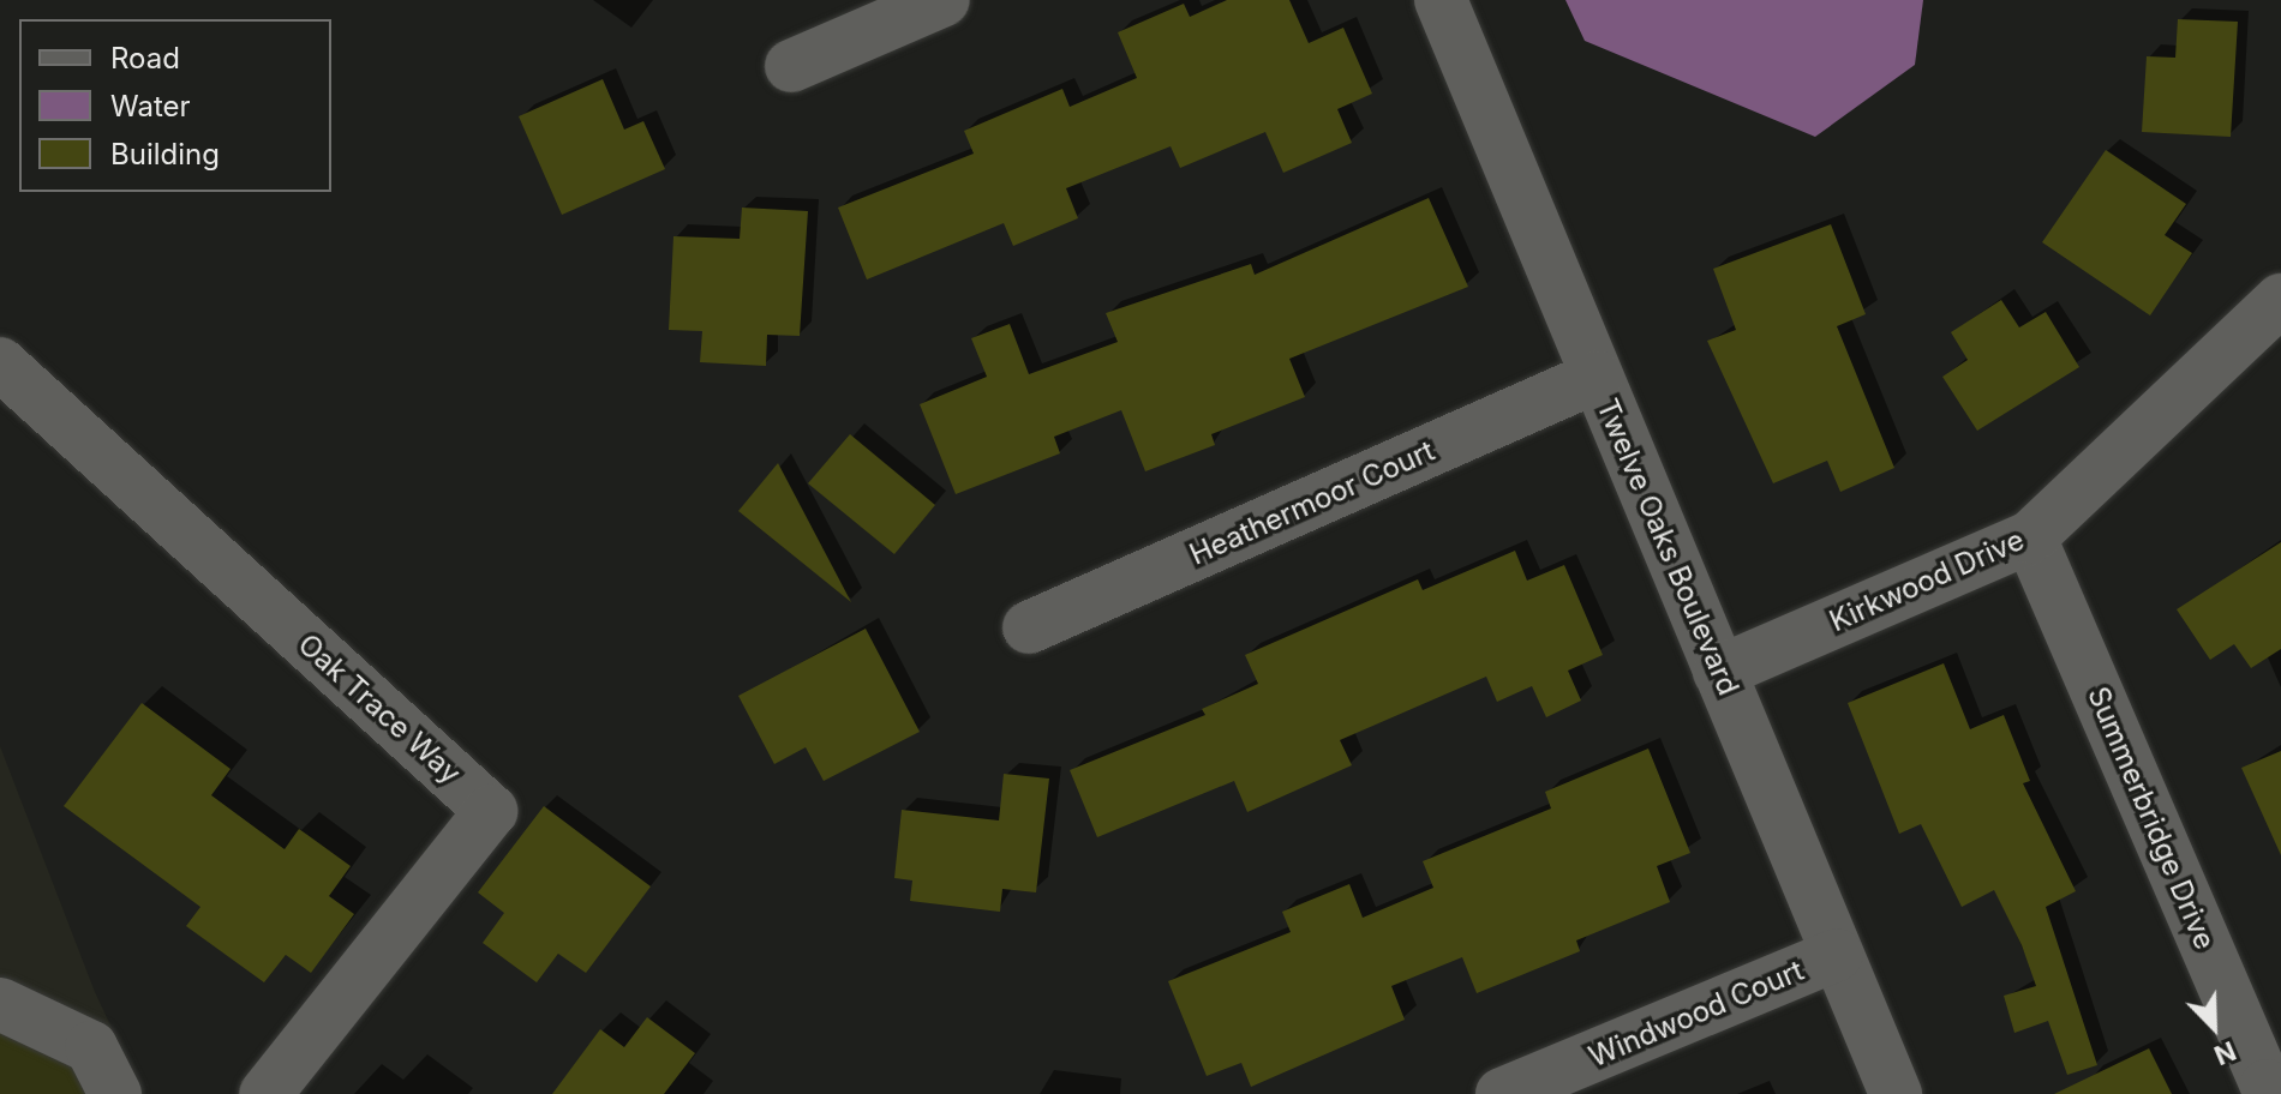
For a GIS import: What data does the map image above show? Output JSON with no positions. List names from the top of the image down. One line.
{"streets":{"street":["Heathermoor Court","Twelve Oaks Boulevard","Kirkwood Drive","Oak Trace Way","Summerbridge Drive","Windwood Court"]},"crossings":[["Heathermoor Court","Twelve Oaks Boulevard"],["Twelve Oaks Boulevard","Kirkwood Drive"],["Twelve Oaks Boulevard","Windwood Court"],["Kirkwood Drive","Summerbridge Drive"]],"legend":["Road","Water","Building"],"north":"bottom right"}
